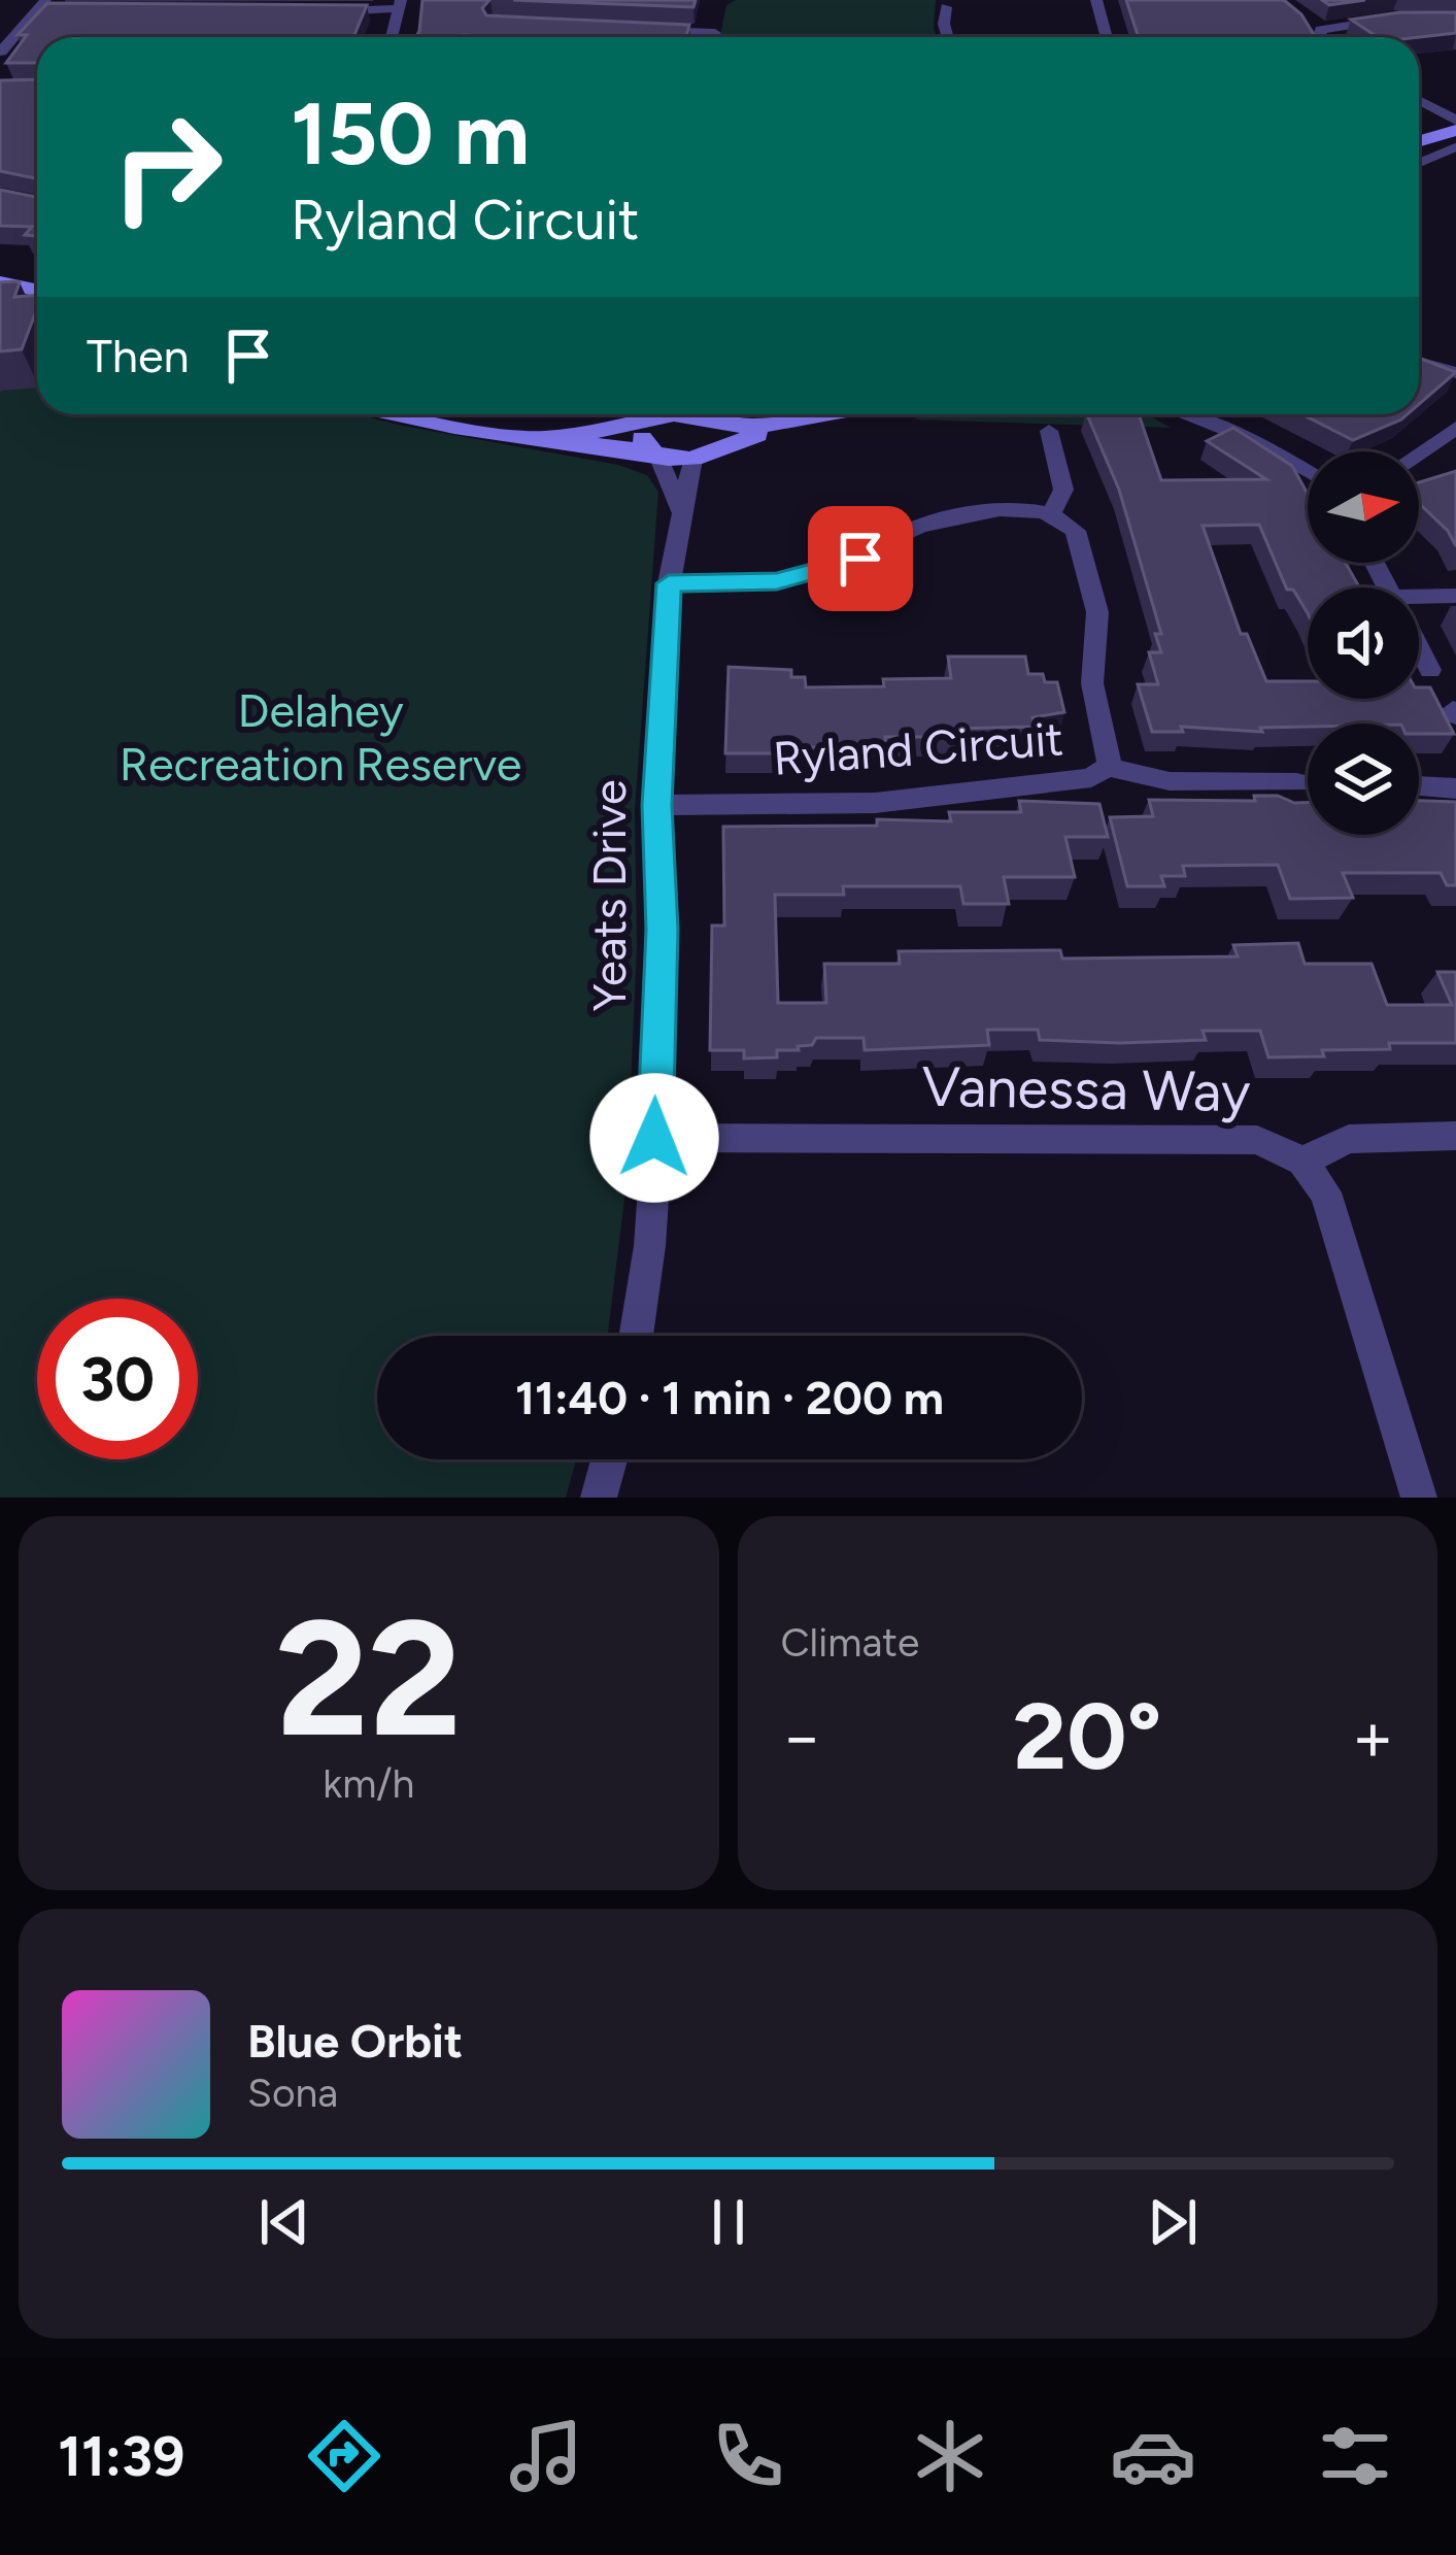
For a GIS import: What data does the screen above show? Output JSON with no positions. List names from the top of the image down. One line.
{"streets":{"street":["Ryland Circuit","Yeats Drive","Vanessa Way"]},"crossings":[["Ryland Circuit","Yeats Drive"],["Yeats Drive","Vanessa Way"]],"parks":["Delahey Recreation Reserve"],"north":"right","page":{"turn":["150 m","Ryland Circuit"],"then":"Then","limit":"30","trip":"11:40 · 1 min · 200 m","tile":[["22","km/h"],"Climate"],"heat":["−","20°","+"],"song":["Blue Orbit","Sona"],"tabs":"11:39"}}
